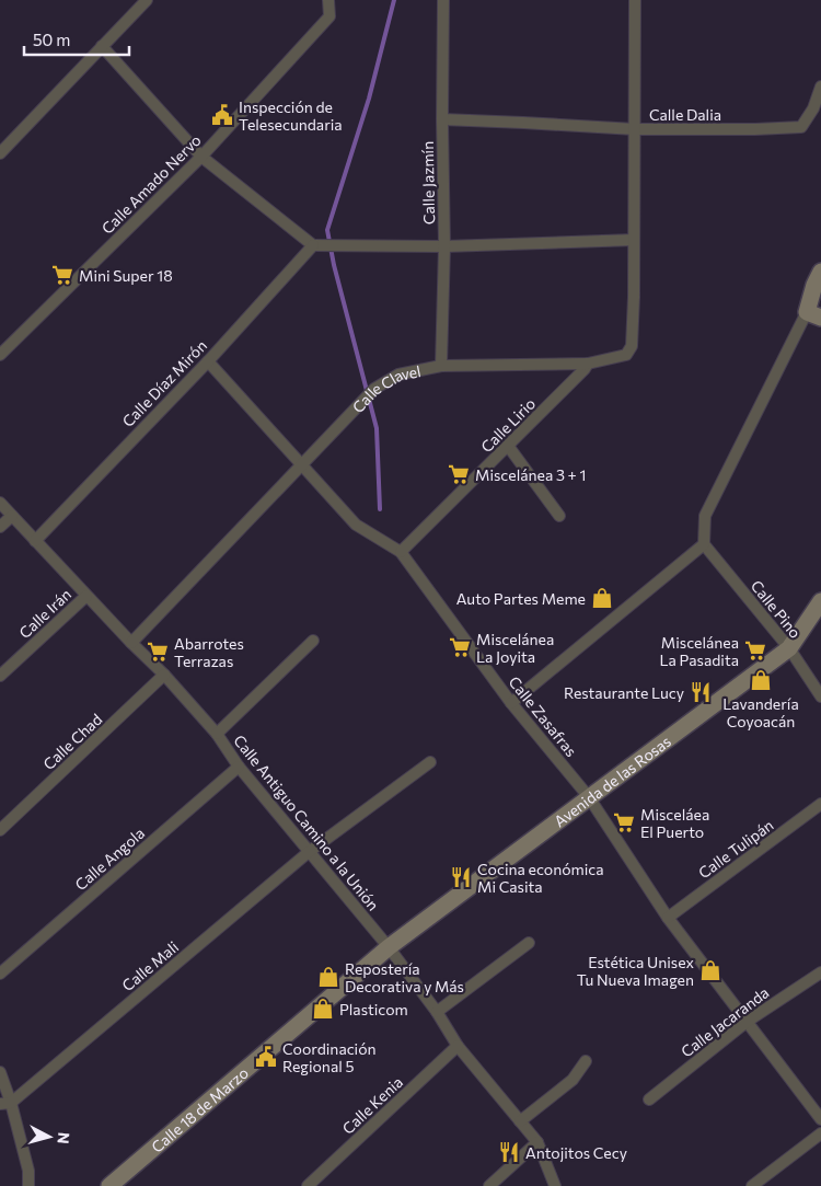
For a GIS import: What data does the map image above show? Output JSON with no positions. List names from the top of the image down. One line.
{"streets":{"street":["Calle Dalia","Calle Jazmín","Calle Amado Nervo","Calle Díaz Mirón","Calle Clavel","Calle Lirio","Calle Pino","Calle Irán","Calle Zasafras","Calle Chad","Avenida de las Rosas","Calle Antiguo Camino a la Unión","Calle Tulipán","Calle Angola","Calle Mali","Calle Jacaranda","Calle Kenia","Calle 18 de Marzo"]},"crossings":[["Calle Dalia","Calle Jazmín"],["Calle Dalia","Calle Clavel"],["Calle Jazmín","Calle Clavel"],["Calle Díaz Mirón","Calle Zasafras"],["Calle Díaz Mirón","Calle Antiguo Camino a la Unión"],["Calle Clavel","Calle Lirio"],["Calle Clavel","Calle Zasafras"],["Calle Clavel","Calle Antiguo Camino a la Unión"],["Calle Lirio","Calle Zasafras"],["Calle Pino","Avenida de las Rosas"],["Calle Irán","Calle Antiguo Camino a la Unión"],["Calle Zasafras","Avenida de las Rosas"],["Calle Zasafras","Calle Tulipán"],["Calle Zasafras","Calle Jacaranda"],["Calle Chad","Calle Antiguo Camino a la Unión"],["Avenida de las Rosas","Calle Antiguo Camino a la Unión"],["Avenida de las Rosas","Calle 18 de Marzo"],["Calle Antiguo Camino a la Unión","Calle Angola"],["Calle Antiguo Camino a la Unión","Calle Mali"],["Calle Antiguo Camino a la Unión","Calle Kenia"],["Calle Antiguo Camino a la Unión","Calle 18 de Marzo"]],"places":{"public building":["Inspección de Telesecundaria","Coordinación Regional 5"],"supermarket":["Mini Super 18","Miscelánea 3 + 1","Miscelánea La Joyita","Miscelánea La Pasadita","Abarrotes Terrazas","Misceláea El Puerto"],"shop":["Auto Partes Meme","Lavandería Coyoacán","Estética Unisex Tu Nueva Imagen","Repostería Decorativa y Más","Plasticom"],"restaurant":["Restaurante Lucy","Cocina económica Mi Casita","Antojitos Cecy"]},"scale_bar":"50 m","north":"right"}
